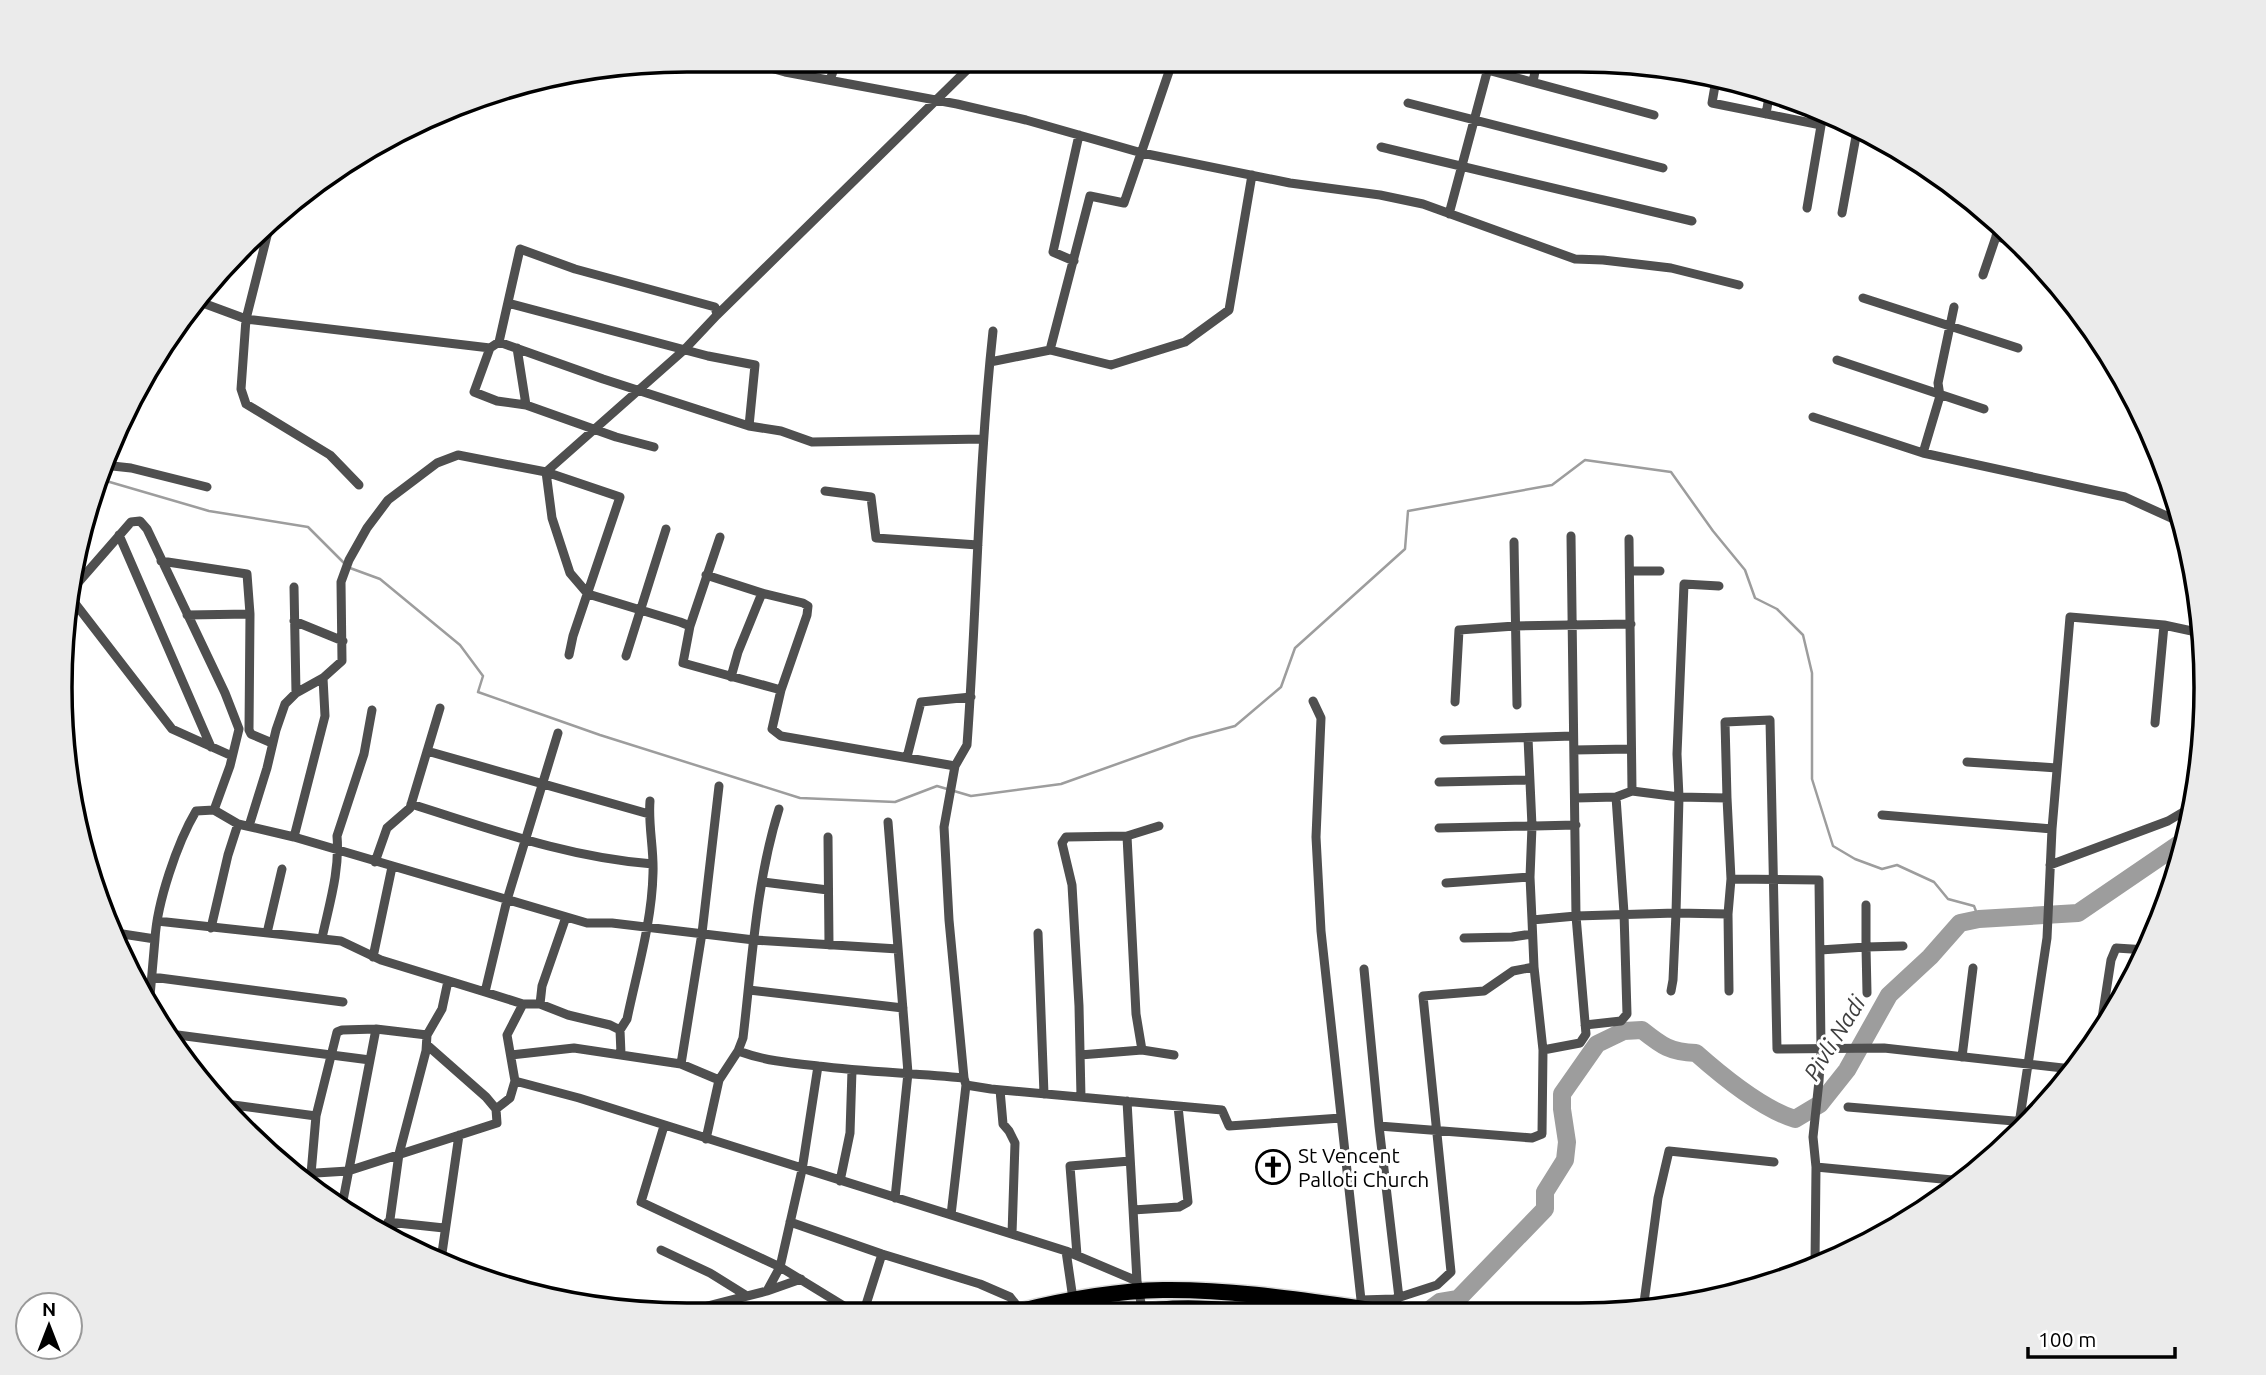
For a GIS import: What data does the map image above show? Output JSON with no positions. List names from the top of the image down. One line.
{"water":["Pivli Nadi"],"places":{"church":["St Vencent Palloti Church"]},"scale_bar":"100 m","north":"top"}
